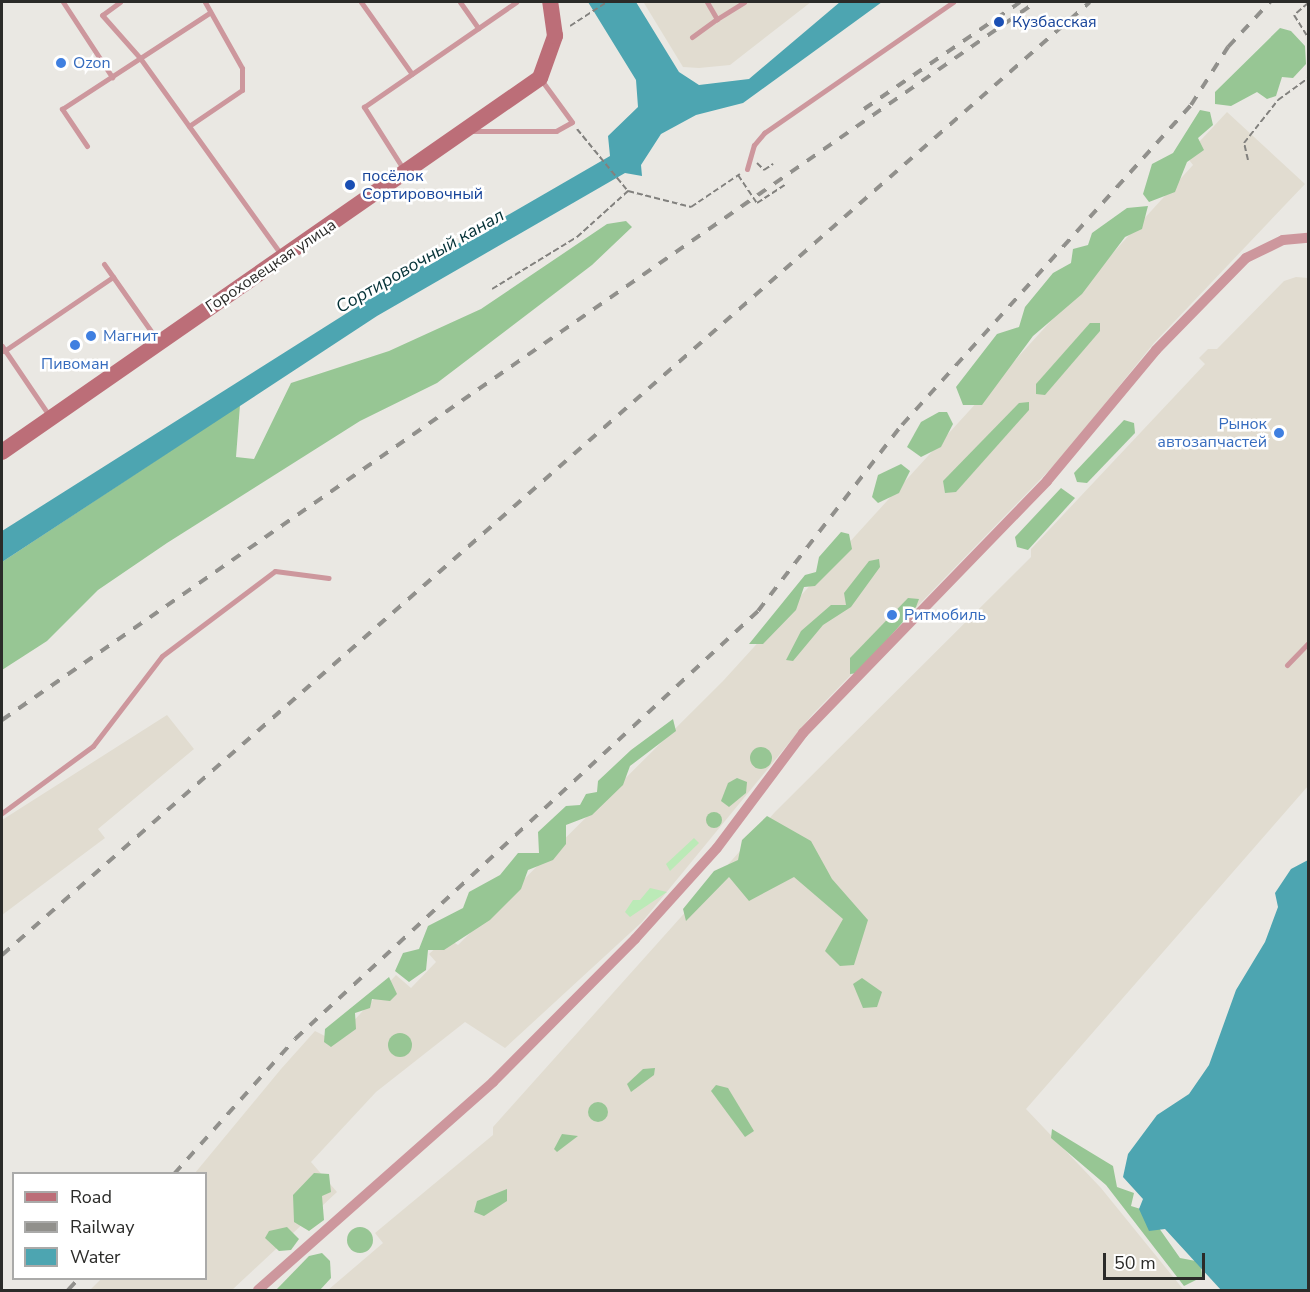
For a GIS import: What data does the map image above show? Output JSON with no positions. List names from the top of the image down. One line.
{"streets":{"street":["Гороховецкая улица"]},"water":["Сортировочный канал"],"places":["Кузбасская","Ozon","посёлок Сортировочный","Магнит","Пивоман","Рынок автозапчастей","Ритмобиль"],"legend":["Road","Railway","Water"],"scale_bar":"50 m"}
